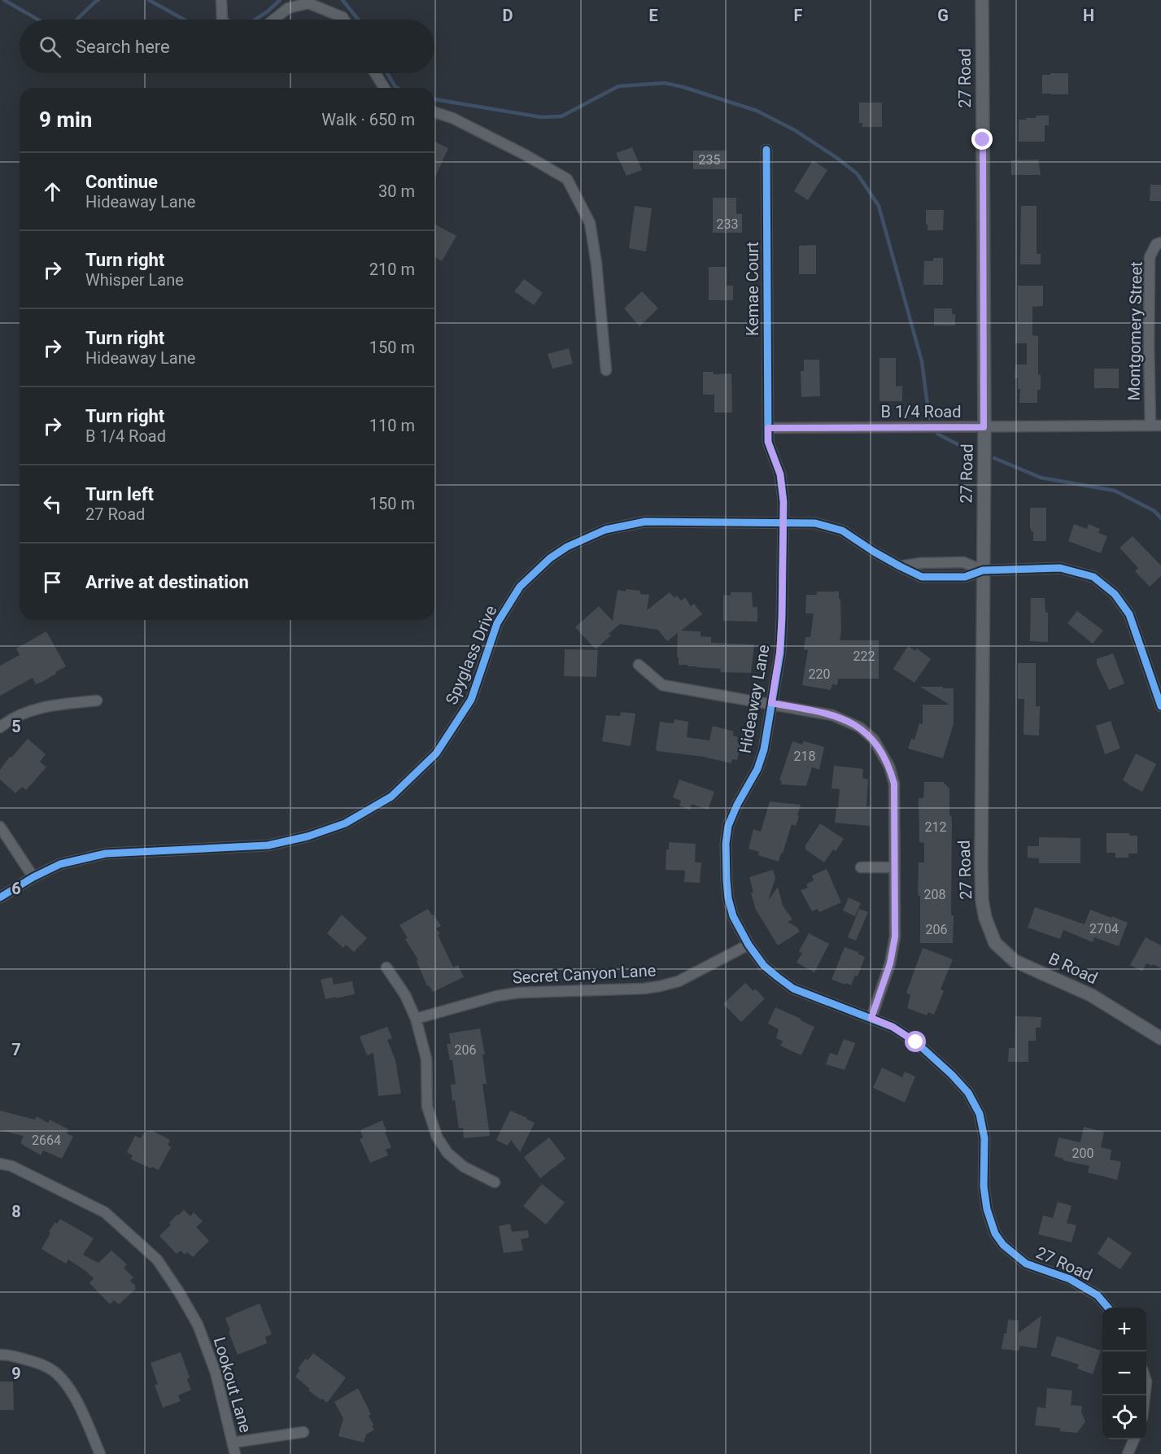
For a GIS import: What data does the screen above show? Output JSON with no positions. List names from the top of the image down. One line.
{"streets":{"street":["27 Road","Kemae Court","Montgomery Street","B 1/4 Road","Spyglass Drive","Hideaway Lane","B Road","Secret Canyon Lane","Lookout Lane"]},"crossings":[["27 Road","B 1/4 Road"],["27 Road","Spyglass Drive"],["27 Road","Hideaway Lane"],["27 Road","B Road"],["Kemae Court","B 1/4 Road"],["Kemae Court","Hideaway Lane"],["Montgomery Street","B 1/4 Road"],["B 1/4 Road","Hideaway Lane"],["Spyglass Drive","Hideaway Lane"],["Hideaway Lane","Secret Canyon Lane"]],"house_numbers":["235","233","222","220","218","212","208","2704","206","206","2664","200"],"page":{"search":"Search here","heading":["9 min","Walk · 650 m"],"list":[["Continue","Hideaway Lane","30 m"],["Turn right","Whisper Lane","210 m"],["Turn right","Hideaway Lane","150 m"],["Turn right","B 1/4 Road","110 m"],["Turn left","27 Road","150 m"],"Arrive at destination"],"map_buttons":["+","−"]},"grid":{"columns":["D","E","F","G","H"],"rows":["5","6","7","8","9"]}}
